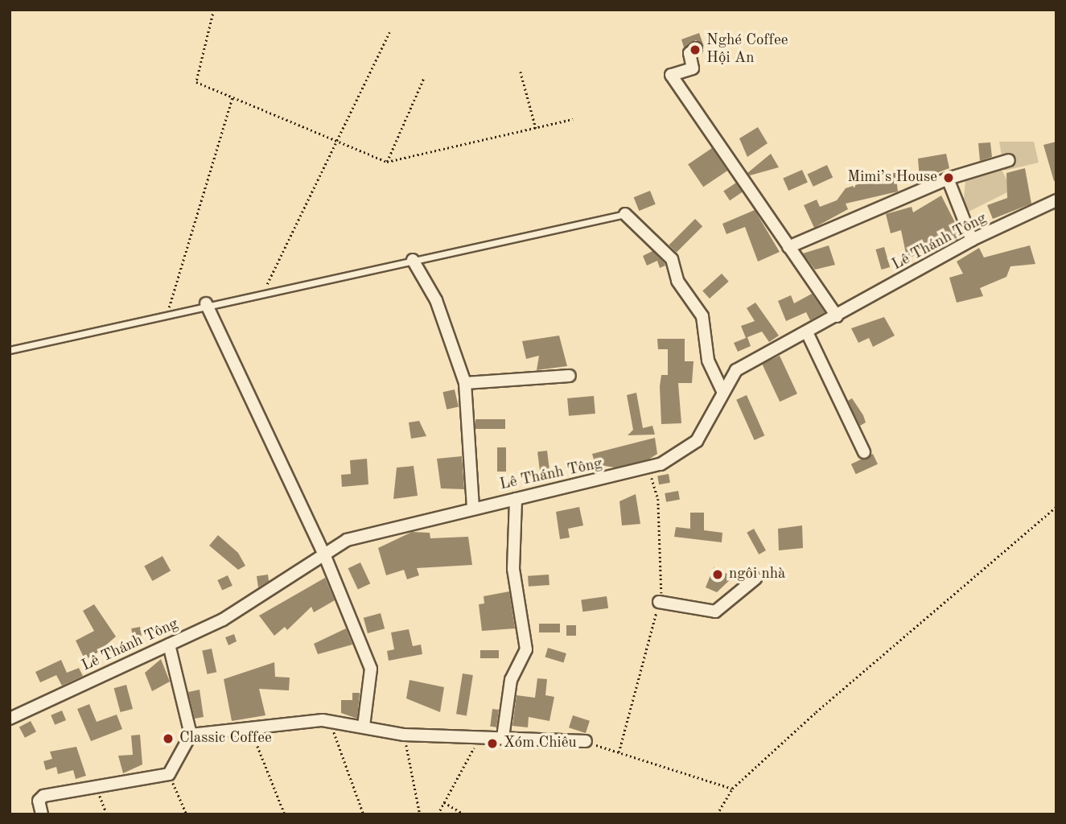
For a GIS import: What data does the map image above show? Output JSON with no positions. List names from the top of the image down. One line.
{"streets":{"street":["Lê Thánh Tông"]},"places":["Nghé Coffee Hội An","Mimi’s House","ngôi nhà","Classic Coffee","Xóm Chiêu"]}
